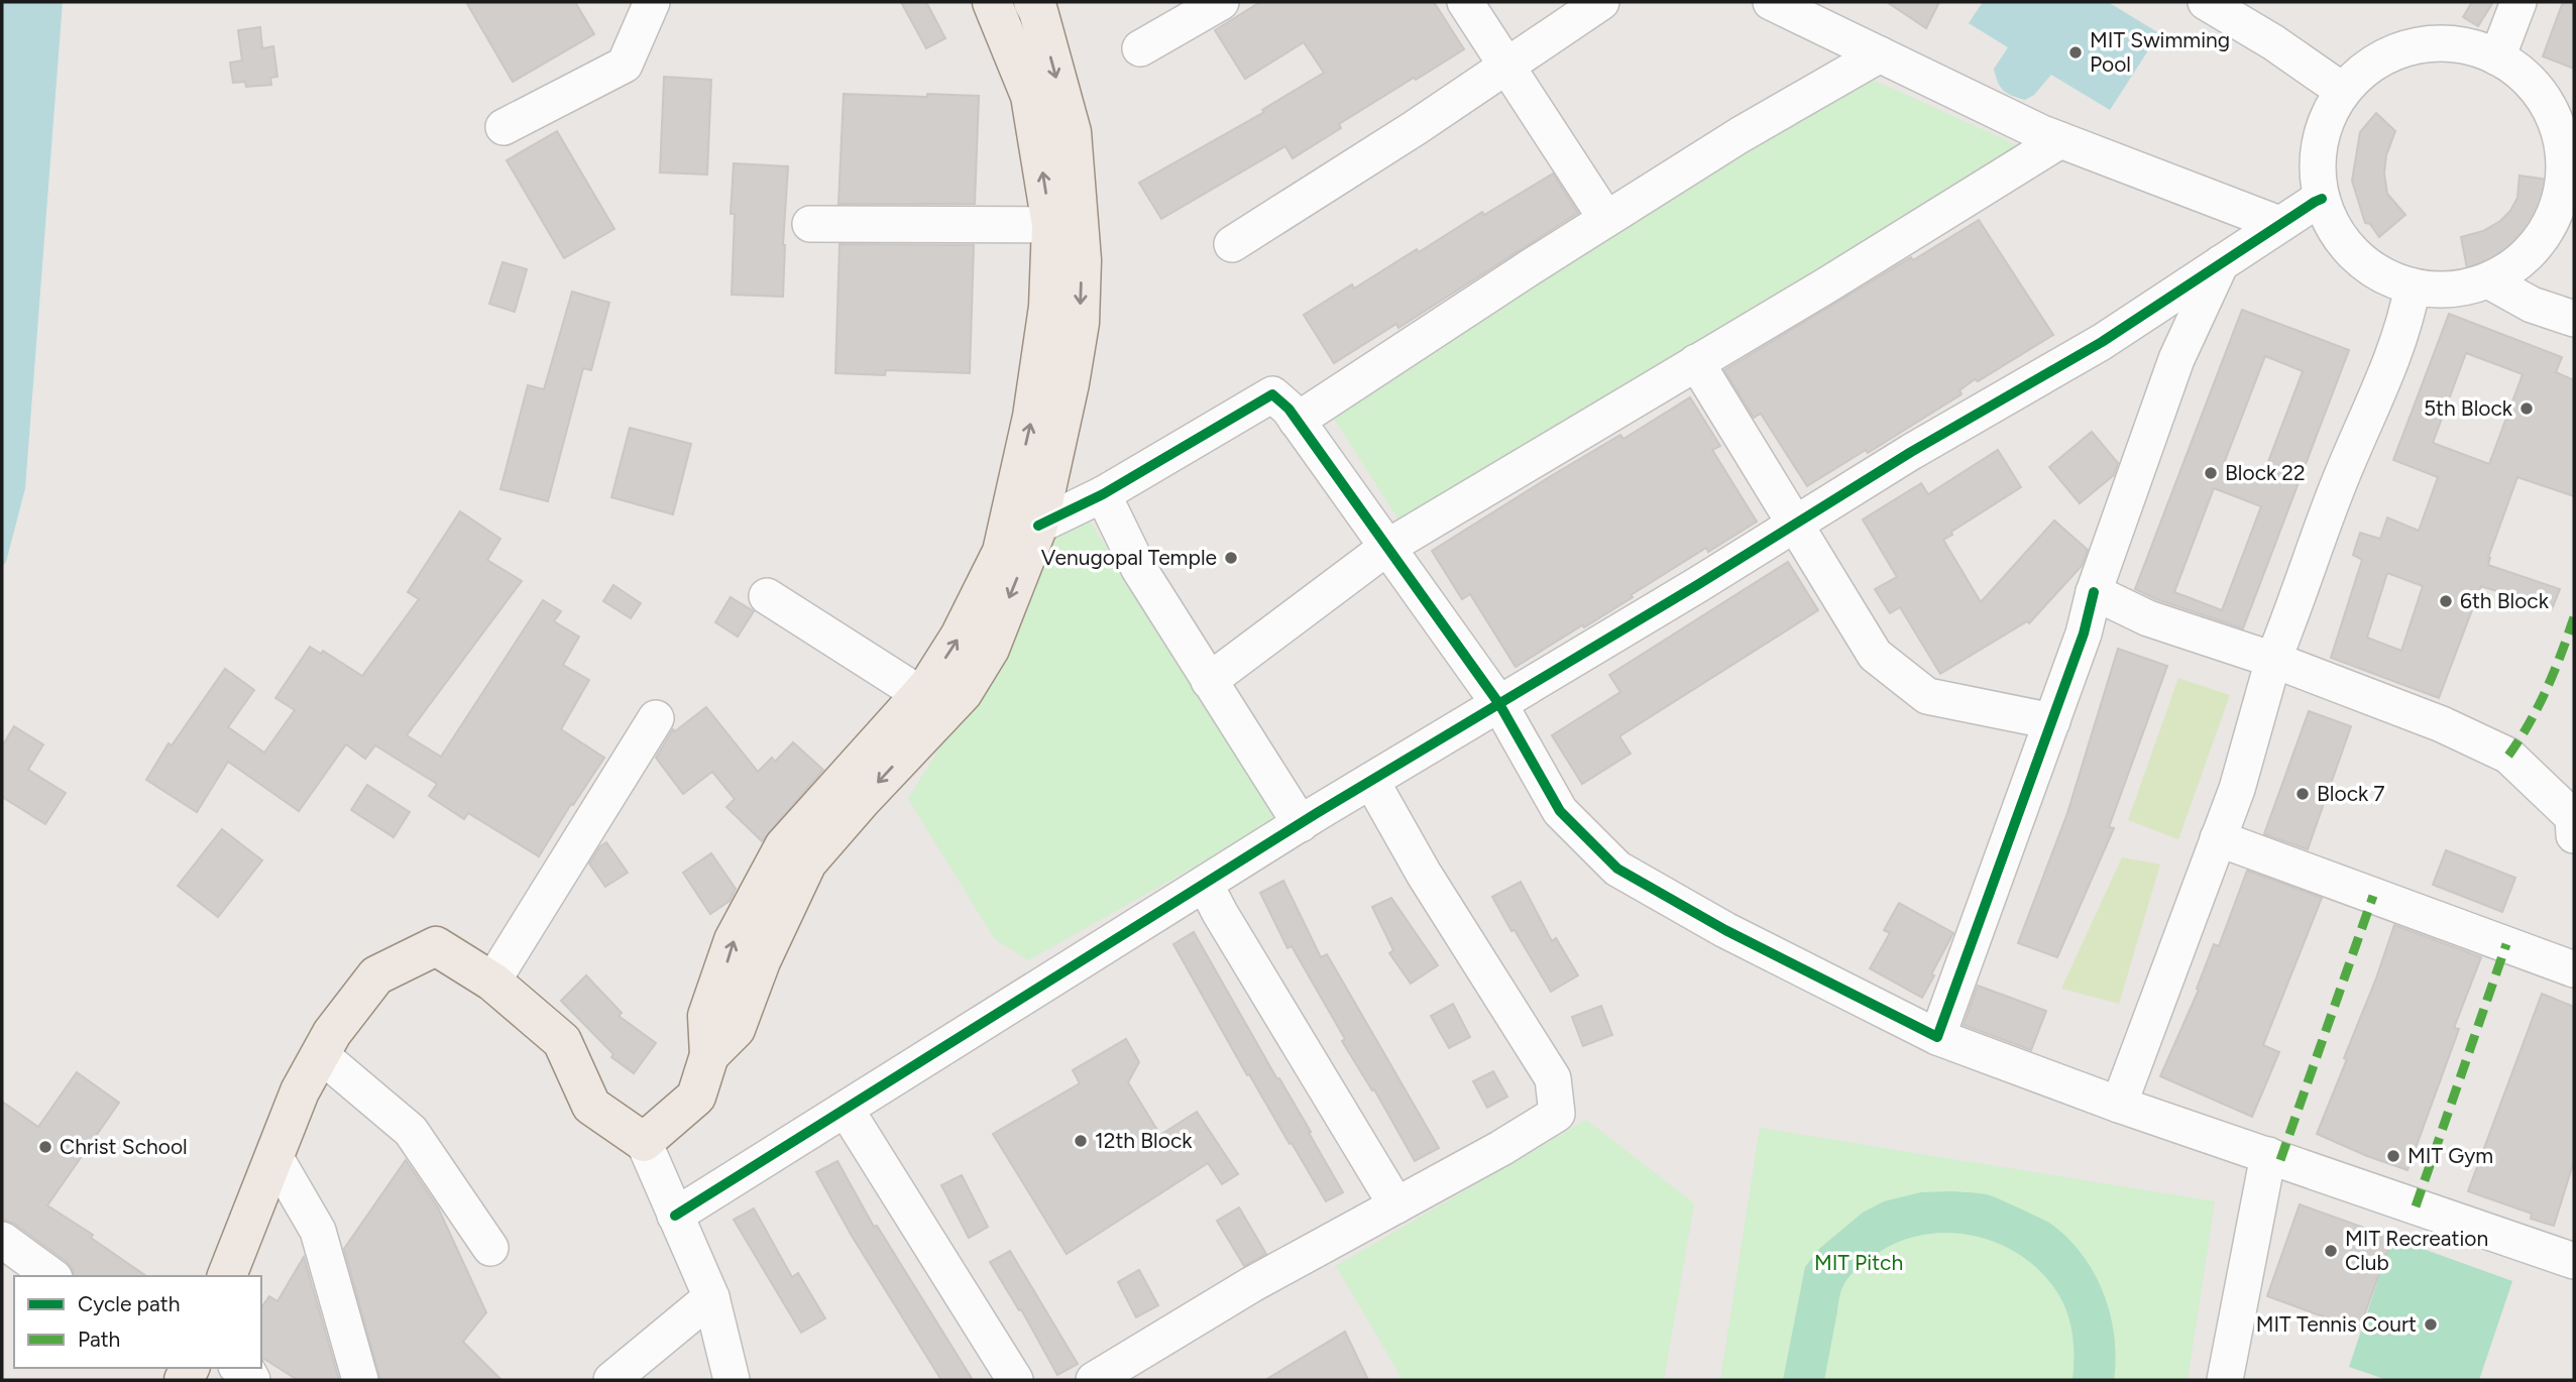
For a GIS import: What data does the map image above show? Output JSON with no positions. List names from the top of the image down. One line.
{"parks":["MIT Pitch"],"places":["MIT Swimming Pool","5th Block","Block 22","Venugopal Temple","6th Block","Block 7","12th Block","Christ School","MIT Gym","MIT Recreation Club","MIT Tennis Court"],"legend":["Cycle path","Path"]}
